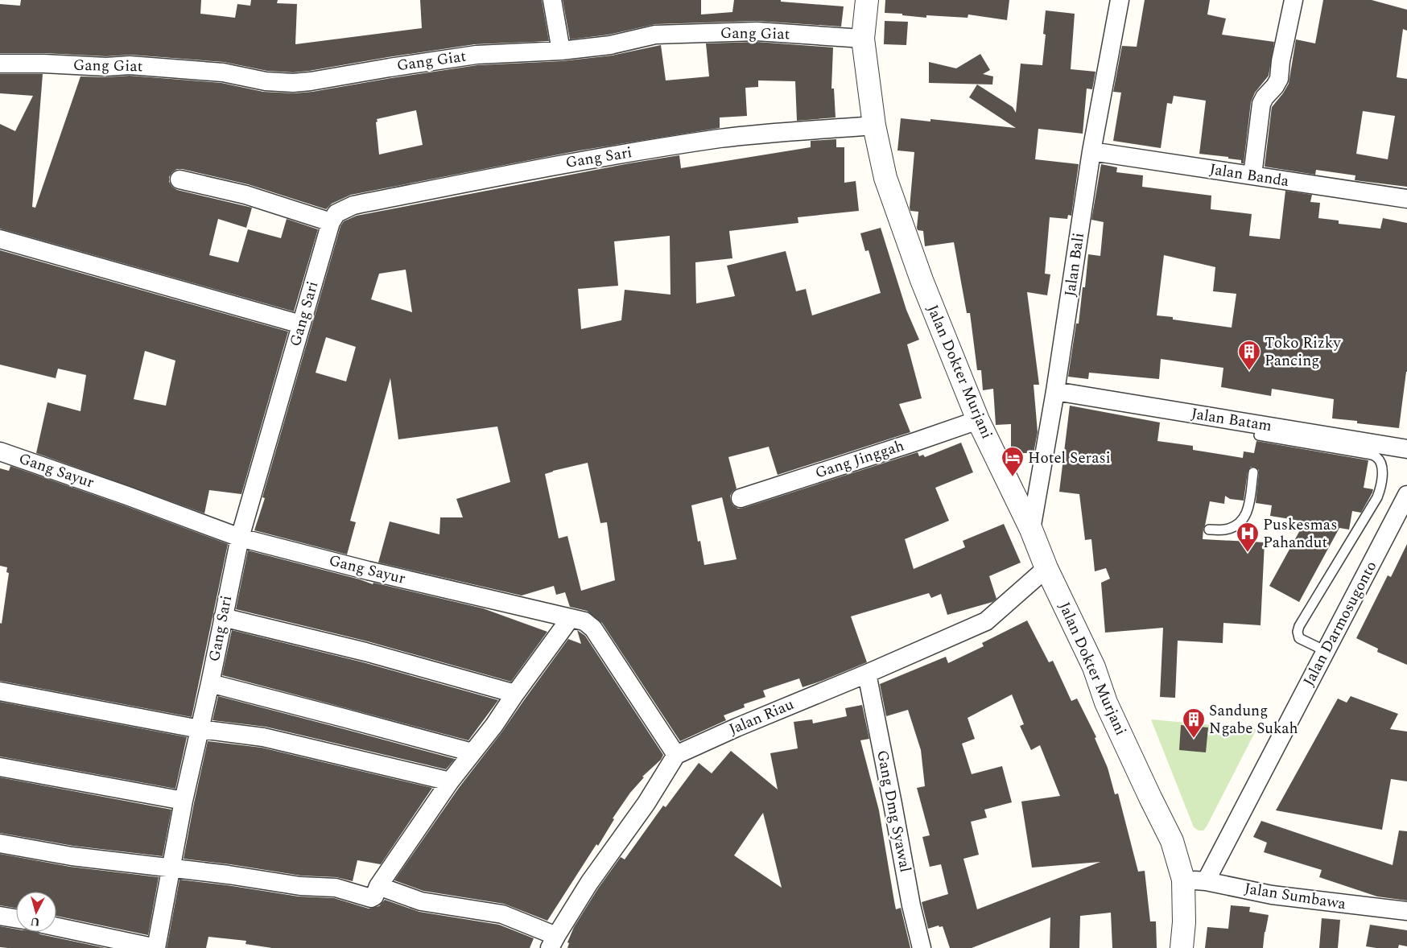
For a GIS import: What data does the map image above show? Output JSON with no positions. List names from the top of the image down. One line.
{"streets":{"street":["Gang Giat","Gang Sari","Jalan Banda","Jalan Bali","Jalan Dokter Murjani","Jalan Batam","Gang Jinggah","Gang Sayur","Jalan Darmosugonto","Jalan Riau","Gang Dmg Syawal","Jalan Sumbawa"]},"crossings":[["Gang Giat","Jalan Dokter Murjani"],["Gang Sari","Jalan Dokter Murjani"],["Gang Sari","Gang Sayur"],["Jalan Banda","Jalan Bali"],["Jalan Bali","Jalan Dokter Murjani"],["Jalan Bali","Jalan Batam"],["Jalan Dokter Murjani","Gang Jinggah"],["Jalan Dokter Murjani","Jalan Riau"],["Jalan Dokter Murjani","Jalan Sumbawa"],["Gang Sayur","Jalan Riau"],["Jalan Darmosugonto","Jalan Sumbawa"],["Jalan Riau","Gang Dmg Syawal"]],"places":{"building":["Toko Rizky Pancing","Sandung Ngabe Sukah"],"hotel":["Hotel Serasi"],"hospital":["Puskesmas Pahandut"]},"north":"bottom"}
